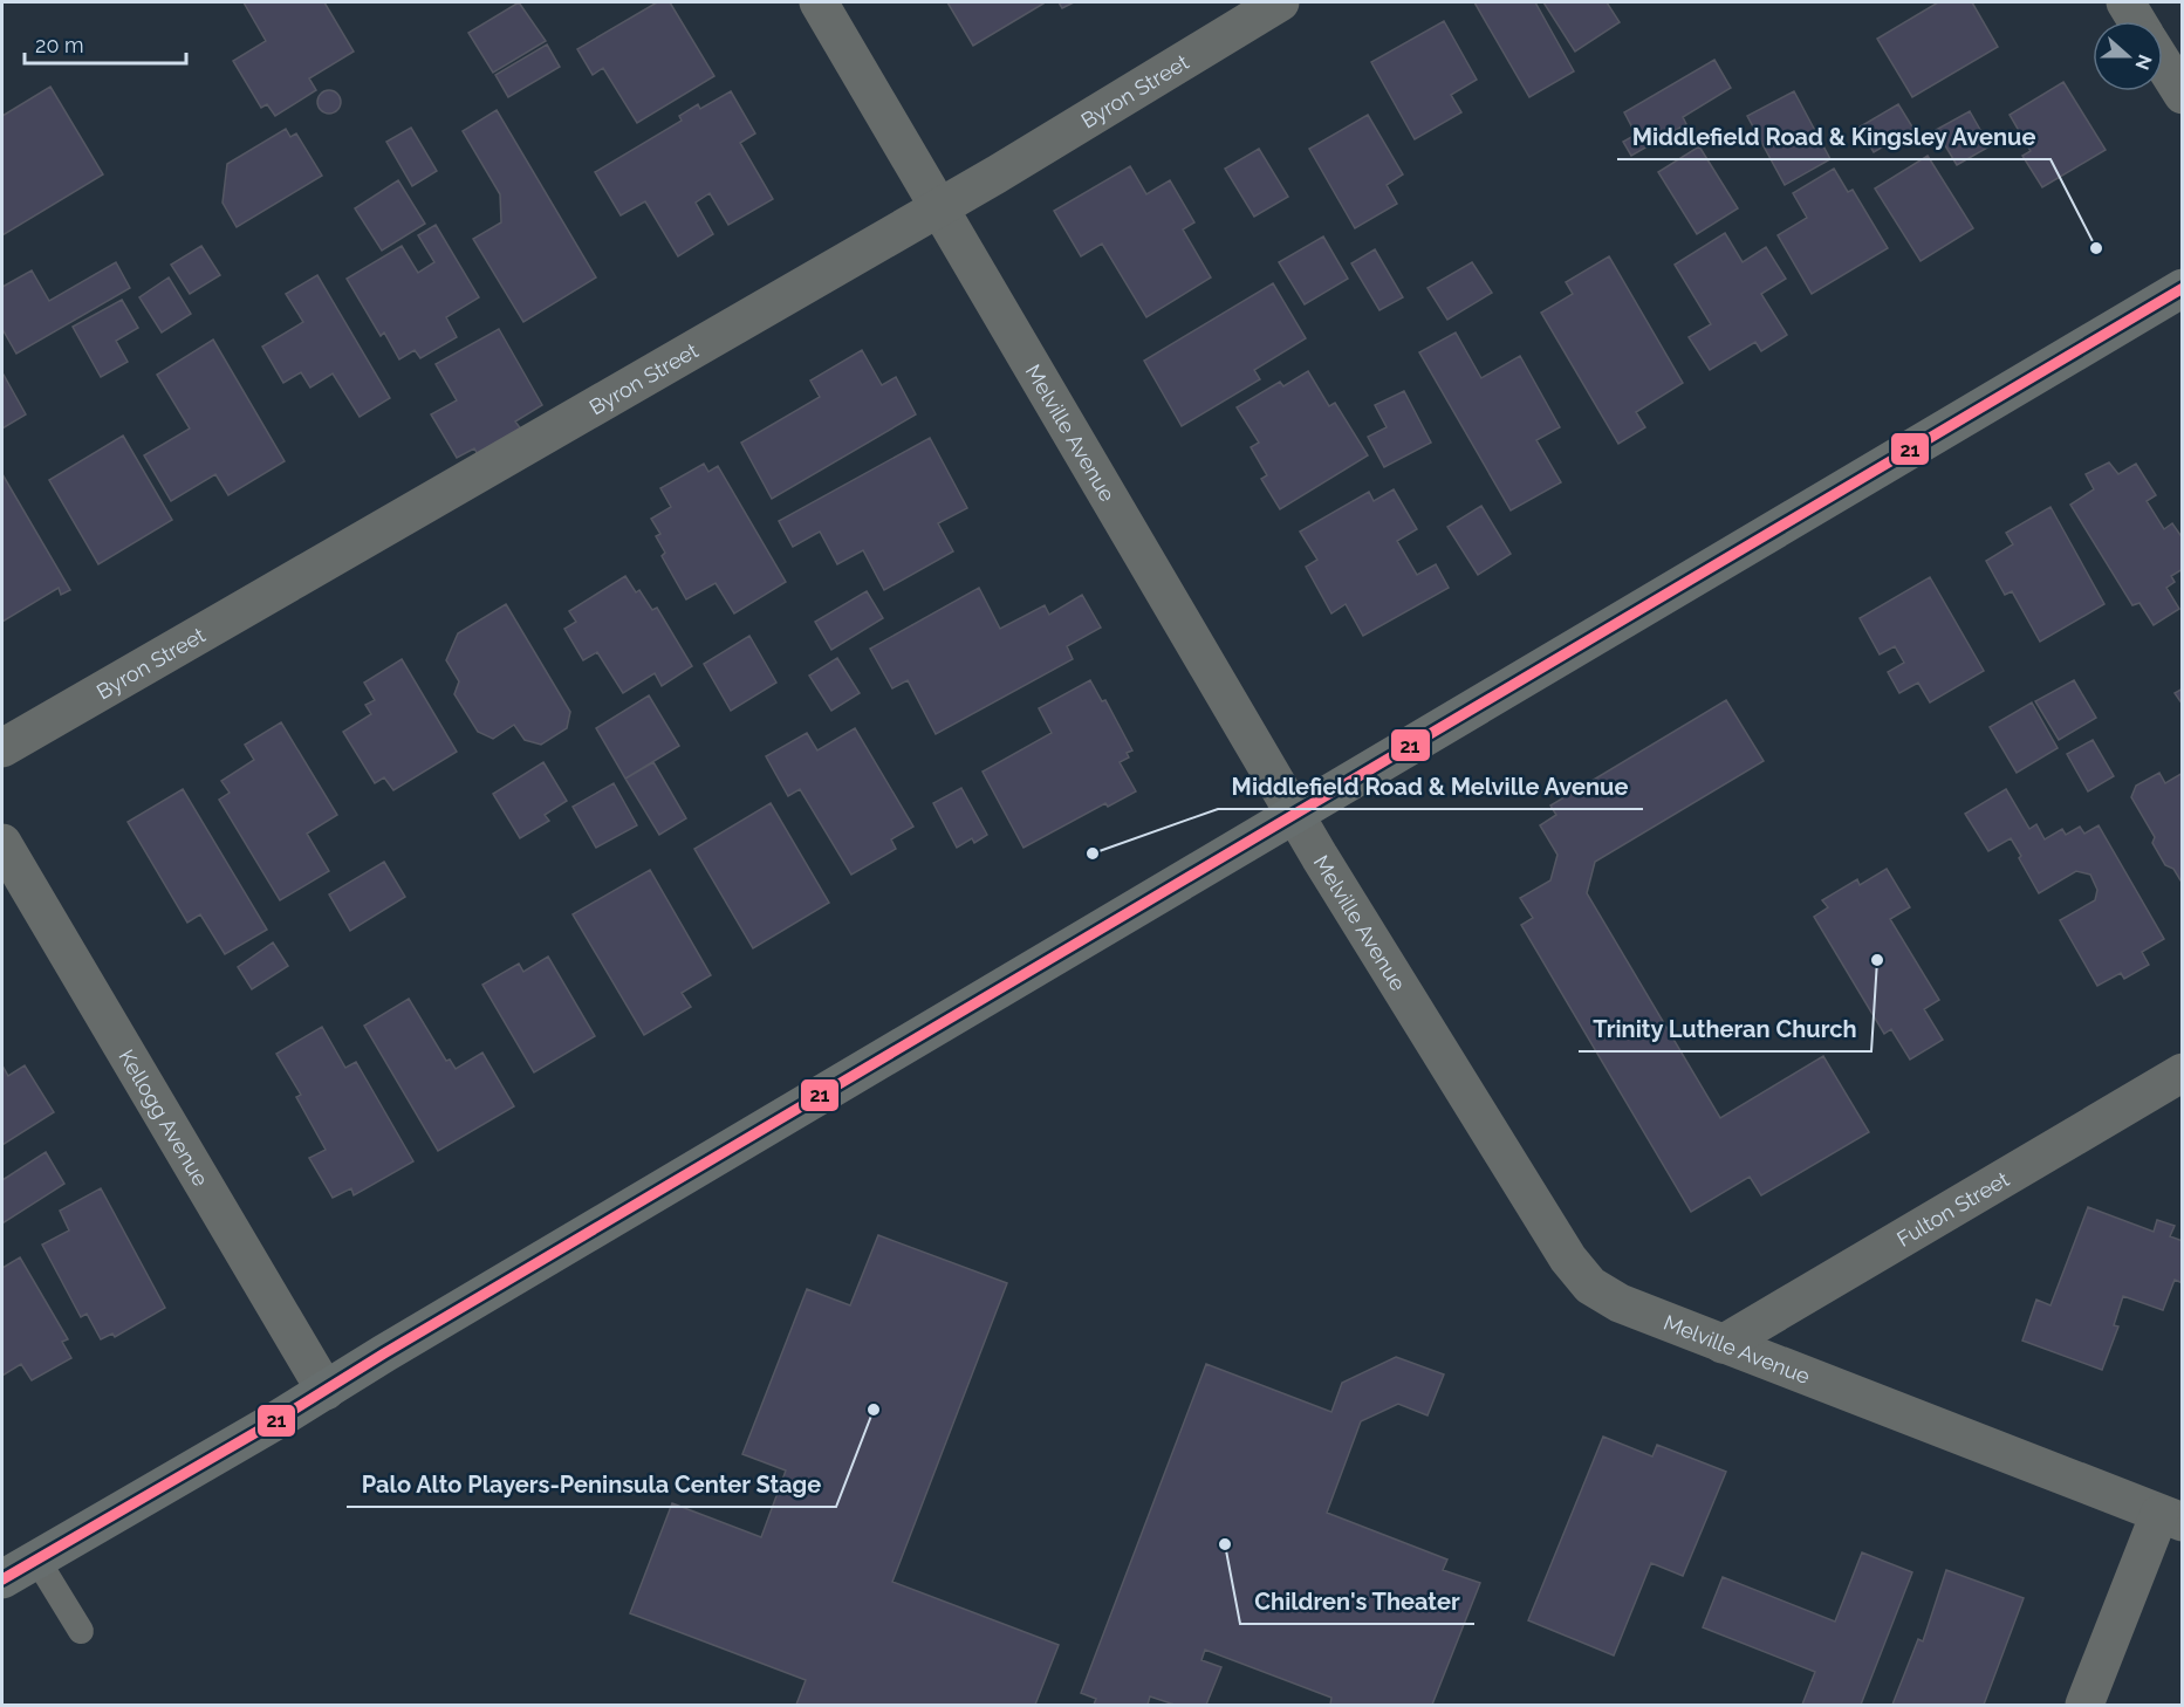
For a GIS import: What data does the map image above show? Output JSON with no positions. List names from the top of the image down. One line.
{"streets":{"street":["Byron Street","Melville Avenue","Kellogg Avenue","Fulton Street"]},"crossings":[["Byron Street","Melville Avenue"],["Melville Avenue","Fulton Street"]],"places":["Middlefield Road & Kingsley Avenue","Middlefield Road & Melville Avenue","Trinity Lutheran Church","Palo Alto Players-Peninsula Center Stage","Children's Theater"],"lines":["transit line 21"],"scale_bar":"20 m","north":"right"}
